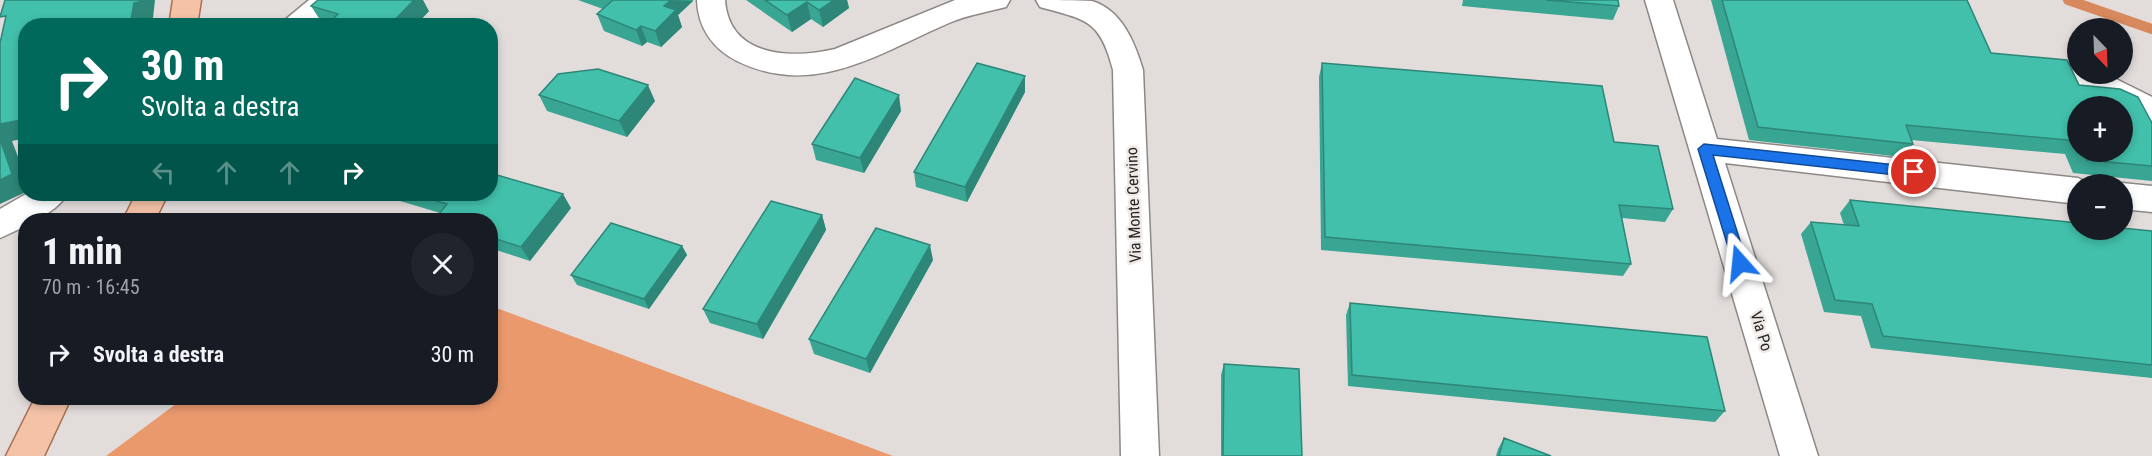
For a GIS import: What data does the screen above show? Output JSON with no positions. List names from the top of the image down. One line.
{"streets":{"street":["Via Monte Cervino","Via Po"]},"north":"bottom right","page":{"map_buttons":["+","−"],"turn":["30 m","Svolta a destra"],"heading":["1 min","70 m · 16:45"],"list":[{"name":"Svolta a destra","value":"30 m"}]}}
